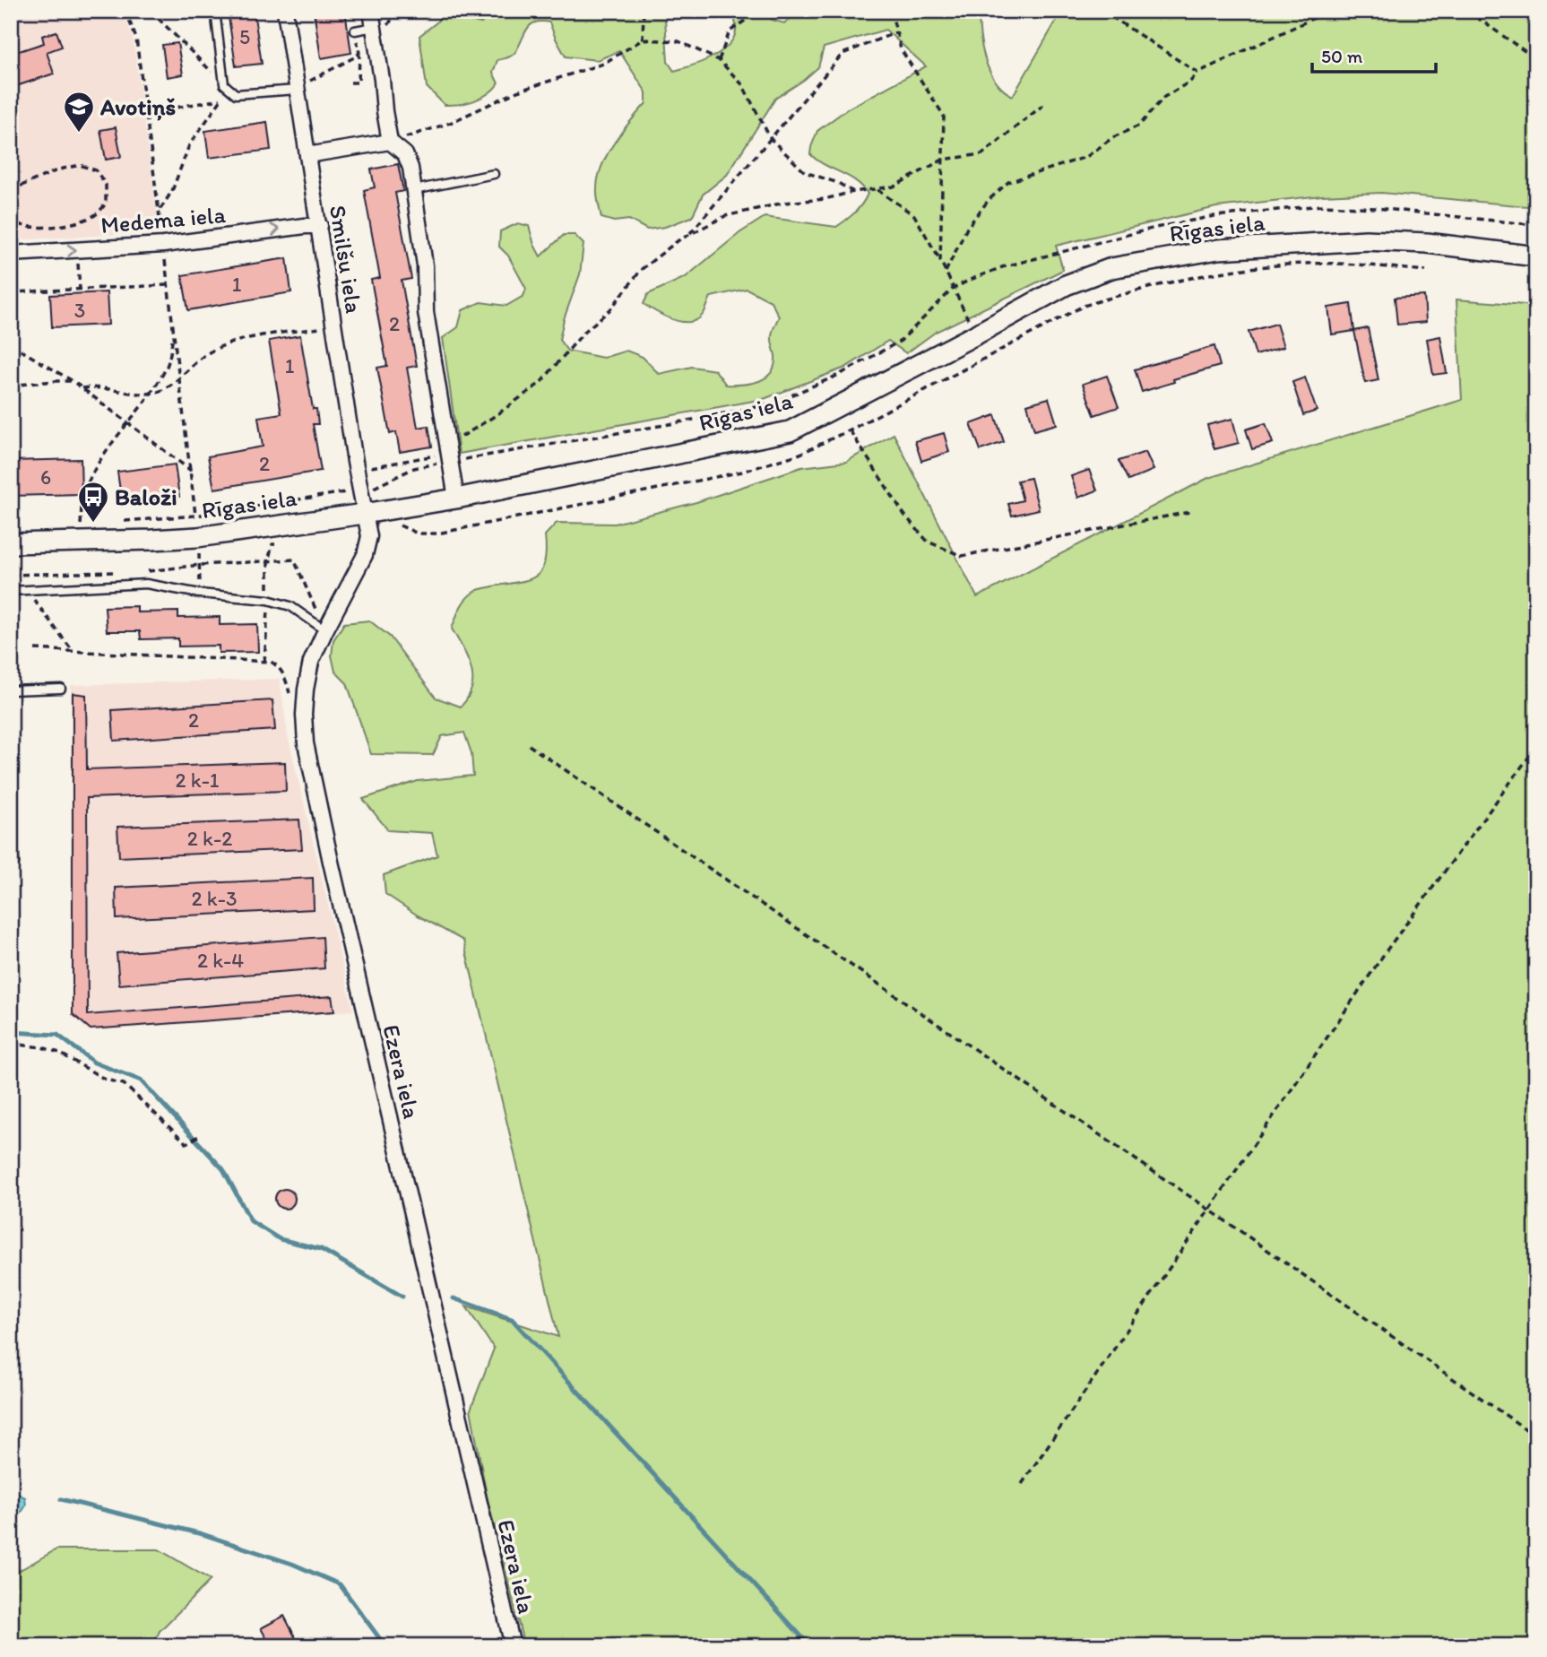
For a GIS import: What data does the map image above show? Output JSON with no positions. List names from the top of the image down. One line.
{"streets":{"main road":["Rīgas iela"],"street":["Medema iela","Smilšu iela","Ezera iela"]},"crossings":[["Medema iela","Smilšu iela"],["Rīgas iela","Smilšu iela"],["Rīgas iela","Ezera iela"],["Smilšu iela","Ezera iela"]],"one_way":["Medema iela"],"places":{"school or university":["Avotiņš"],"bus stop":["Baloži"]},"house_numbers":["5","1","3","2","1","2","6","2","2 k-1","2 k-2","2 k-3","2 k-4"],"scale_bar":"50 m"}
